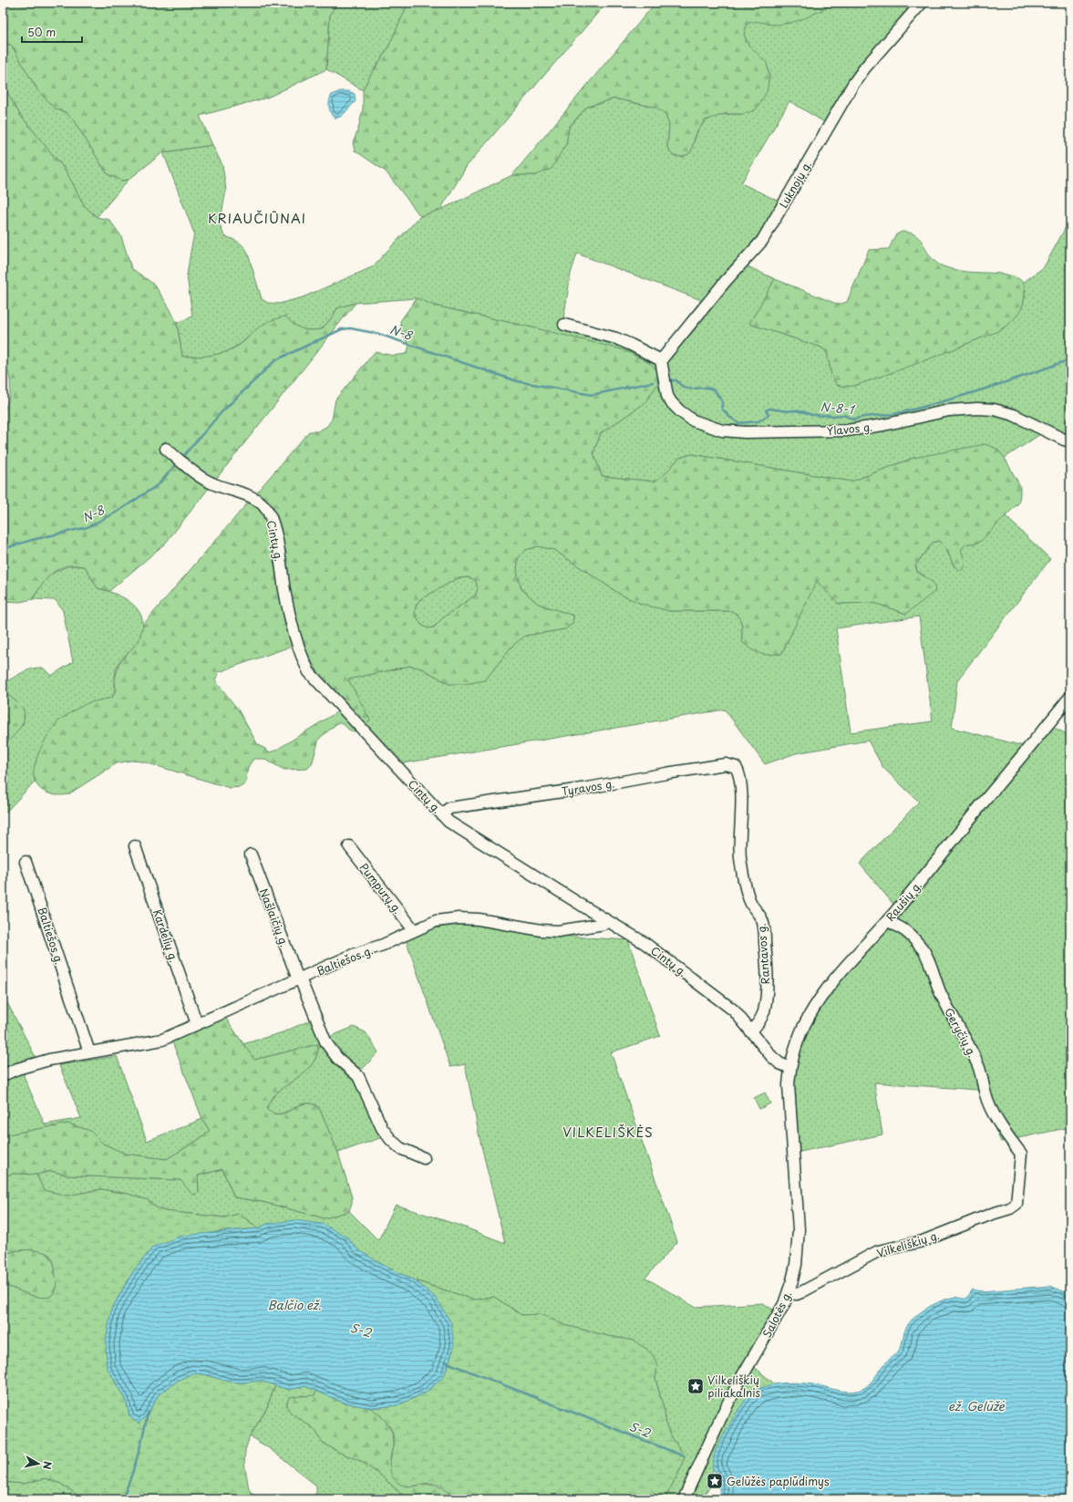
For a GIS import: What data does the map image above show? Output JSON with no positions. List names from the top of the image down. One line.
{"streets":{"street":["Luknojų g.","Ylavos g.","Cintų g.","Tyravos g.","Pumpurų g.","Raušių g.","Našlaičių g.","Baltiešos g.","Kardelių g.","Rantavos g.","Geryčių g.","Vilkeliškių g.","Salotės g."]},"crossings":[["Luknojų g.","Ylavos g."],["Cintų g.","Tyravos g."],["Cintų g.","Raušių g."],["Cintų g.","Baltiešos g."],["Cintų g.","Rantavos g."],["Cintų g.","Salotės g."],["Tyravos g.","Rantavos g."],["Pumpurų g.","Baltiešos g."],["Raušių g.","Geryčių g."],["Raušių g.","Salotės g."],["Našlaičių g.","Baltiešos g."],["Baltiešos g.","Kardelių g."],["Geryčių g.","Vilkeliškių g."],["Vilkeliškių g.","Salotės g."]],"districts":["KRIAUČIŪNAI","VILKELIŠKĖS"],"water":["N-8","N-8-1","Balčio ež.","S-2","ež. Gelūžė"],"places":{"place":["Vilkeliškių piliakalnis","Gelūžės paplūdimys"]},"scale_bar":"50 m","north":"right"}
